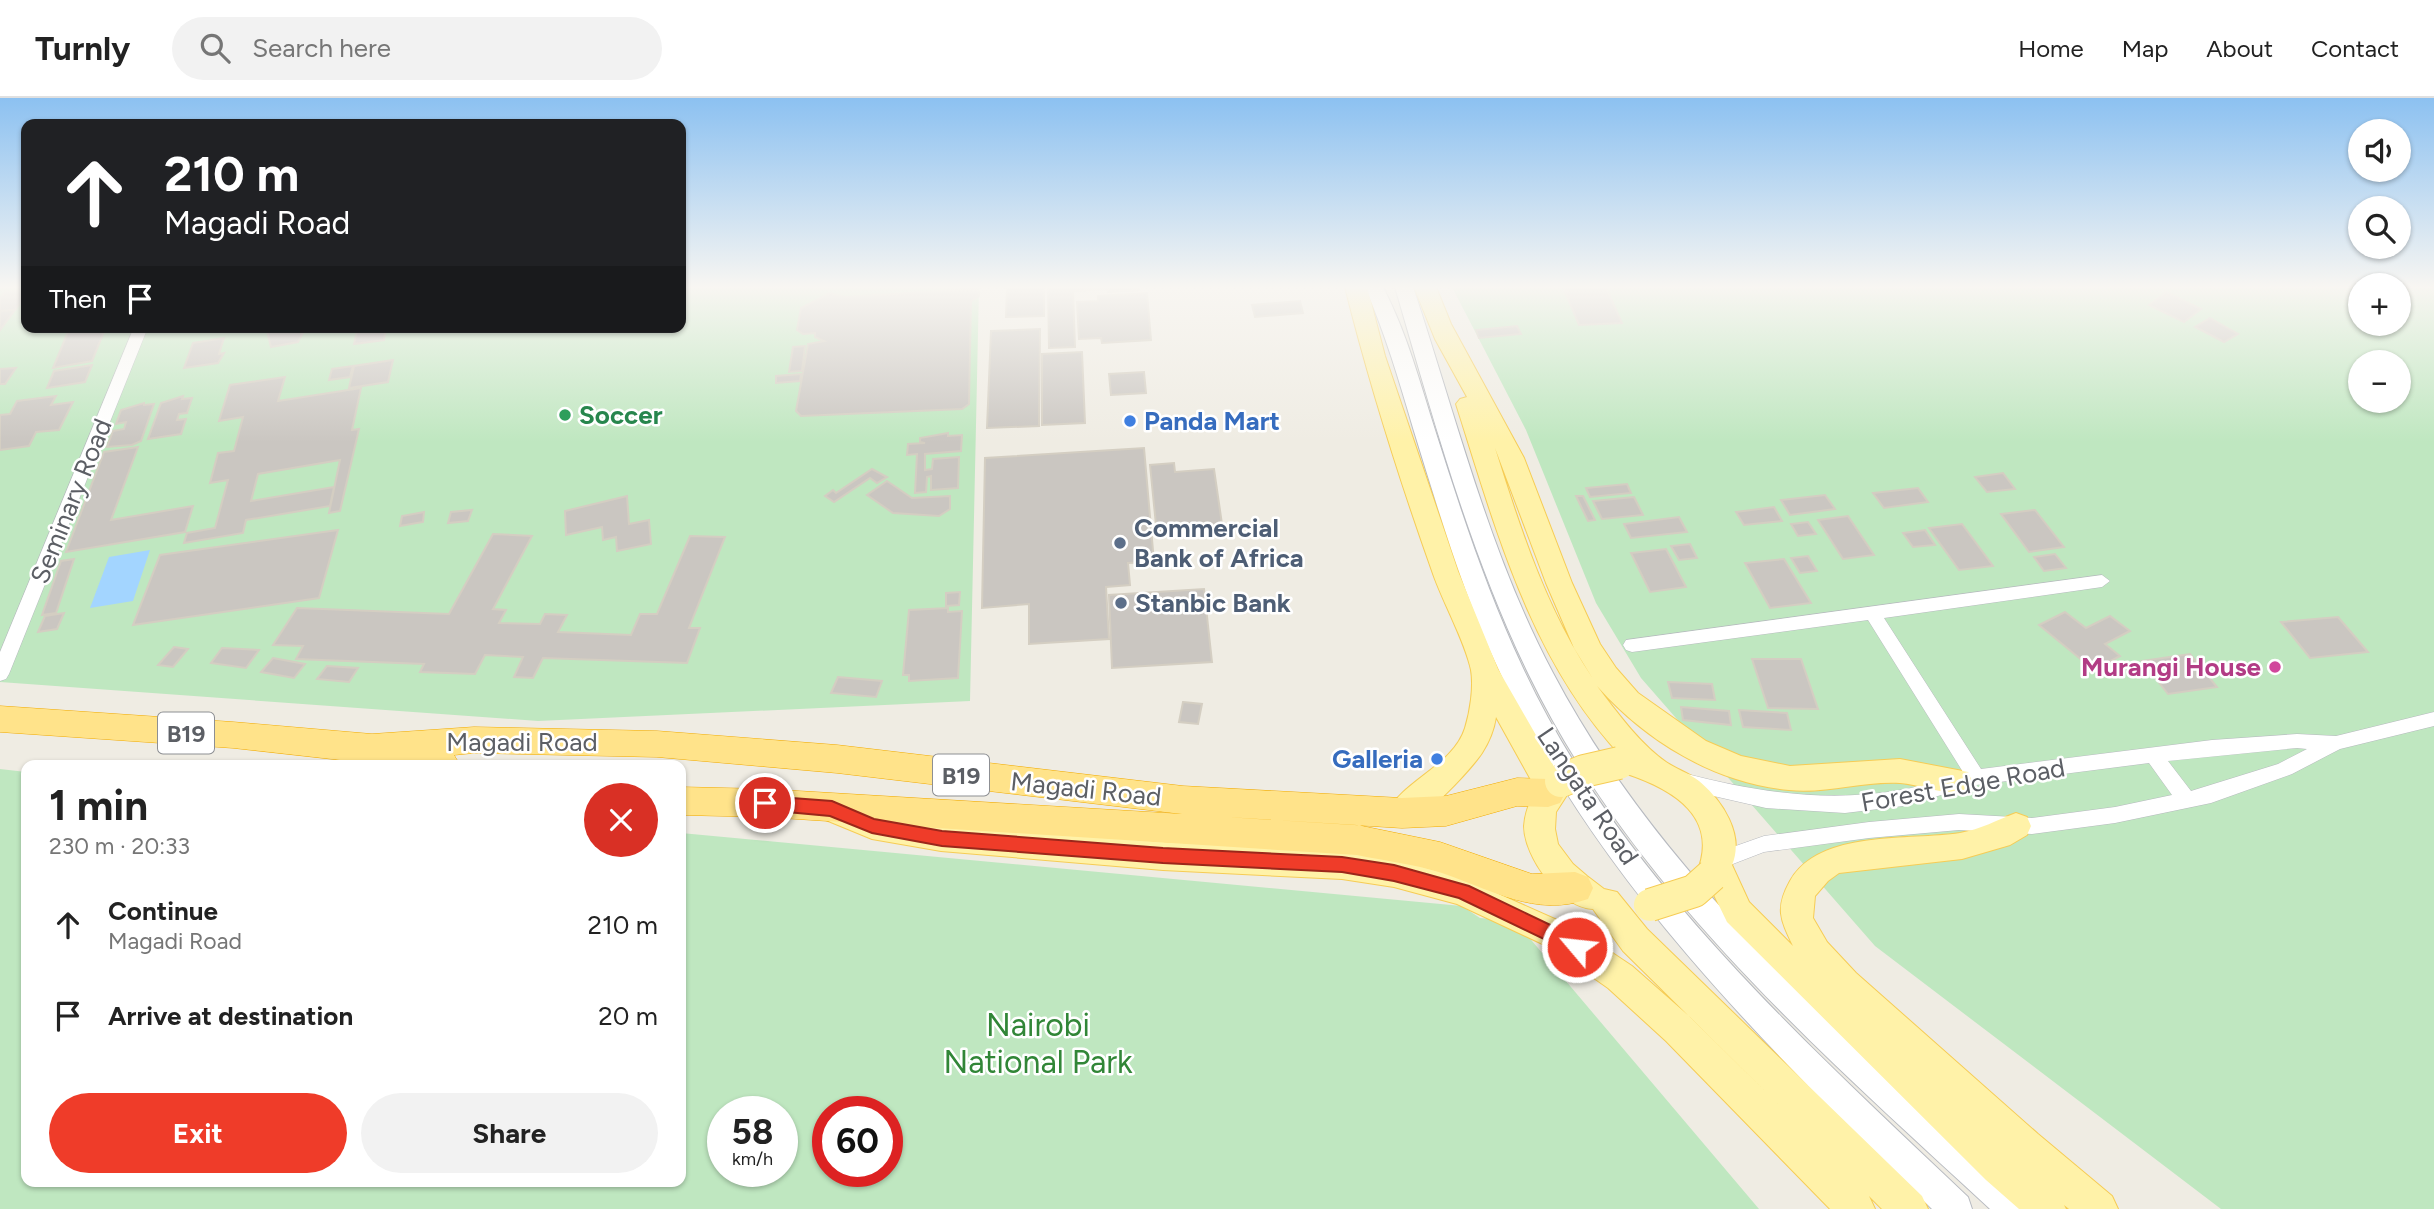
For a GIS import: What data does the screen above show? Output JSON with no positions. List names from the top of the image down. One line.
{"streets":{"highway":["B19","Magadi Road"],"main road":["Langata Road"],"street":["Seminary Road","Forest Edge Road"]},"crossings":[["Magadi Road","Forest Edge Road"]],"parks":["Nairobi National Park"],"places":["Soccer","Panda Mart","Commercial Bank of Africa","Stanbic Bank","Murangi House","Galleria"],"page":{"header":"Turnly","search":"Search here","nav":["Home","Map","About","Contact"],"map_buttons":["+","−"],"turn":["210 m","Magadi Road"],"then":"Then","heading":["1 min","230 m · 20:33"],"list":[{"name":"Continue","note":"Magadi Road","value":"210 m"},{"name":"Arrive at destination","value":"20 m"}],"buttons":["Exit","Share"],"speed":"58 km/h","limit":"60"}}
